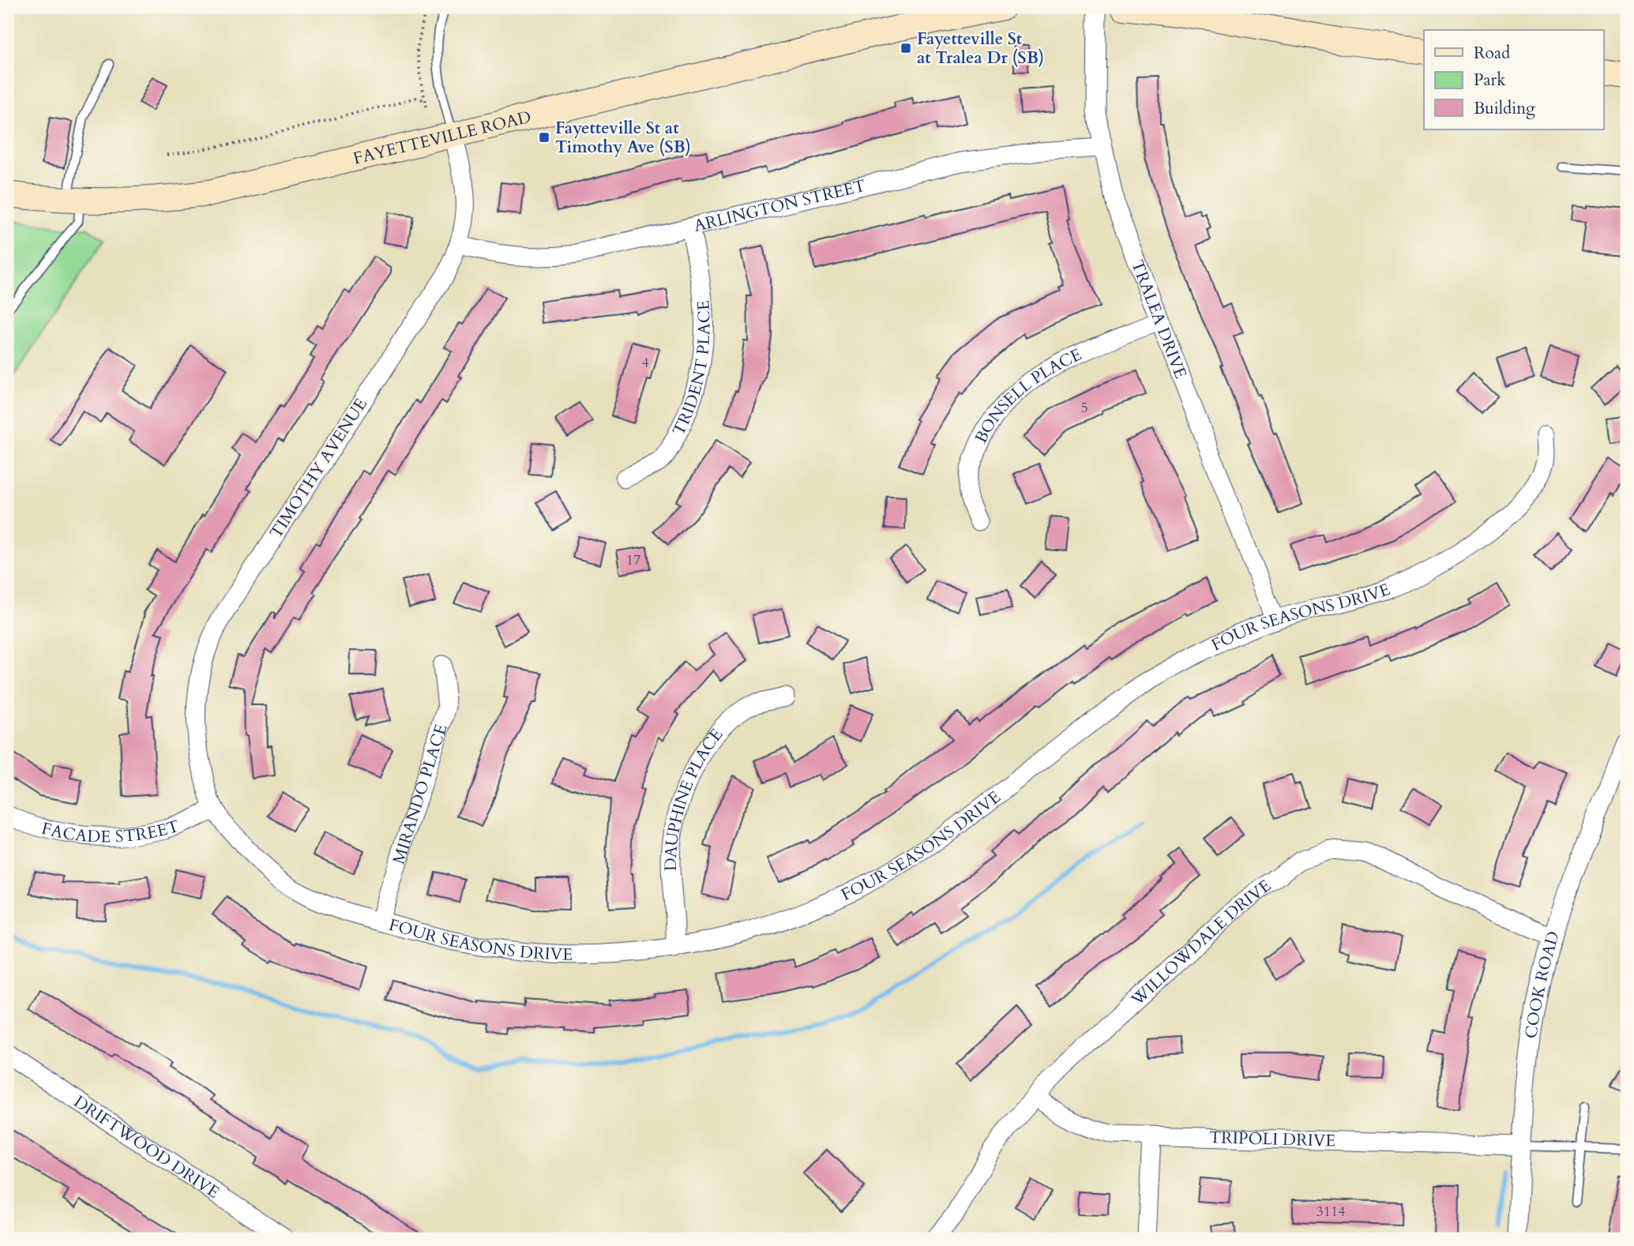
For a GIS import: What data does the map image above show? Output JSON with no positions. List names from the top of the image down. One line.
{"streets":{"main road":["FAYETTEVILLE ROAD"],"street":["ARLINGTON STREET","TRALEA DRIVE","TRIDENT PLACE","BONSELL PLACE","TIMOTHY AVENUE","FOUR SEASONS DRIVE","MIRANDO PLACE","DAUPHINE PLACE","FACADE STREET","WILLOWDALE DRIVE","COOK ROAD","TRIPOLI DRIVE","DRIFTWOOD DRIVE"]},"crossings":[["FAYETTEVILLE ROAD","TIMOTHY AVENUE"],["ARLINGTON STREET","TRALEA DRIVE"],["ARLINGTON STREET","TRIDENT PLACE"],["ARLINGTON STREET","TIMOTHY AVENUE"],["TRALEA DRIVE","BONSELL PLACE"],["TRALEA DRIVE","FOUR SEASONS DRIVE"],["TIMOTHY AVENUE","FOUR SEASONS DRIVE"],["TIMOTHY AVENUE","FACADE STREET"],["FOUR SEASONS DRIVE","MIRANDO PLACE"],["FOUR SEASONS DRIVE","DAUPHINE PLACE"],["FOUR SEASONS DRIVE","FACADE STREET"],["WILLOWDALE DRIVE","COOK ROAD"],["WILLOWDALE DRIVE","TRIPOLI DRIVE"],["COOK ROAD","TRIPOLI DRIVE"]],"places":{"transit":["Fayetteville St at Tralea Dr (SB)","Fayetteville St at Timothy Ave (SB)"]},"house_numbers":["4","5","17","3114"],"legend":["Road","Park","Building"]}
